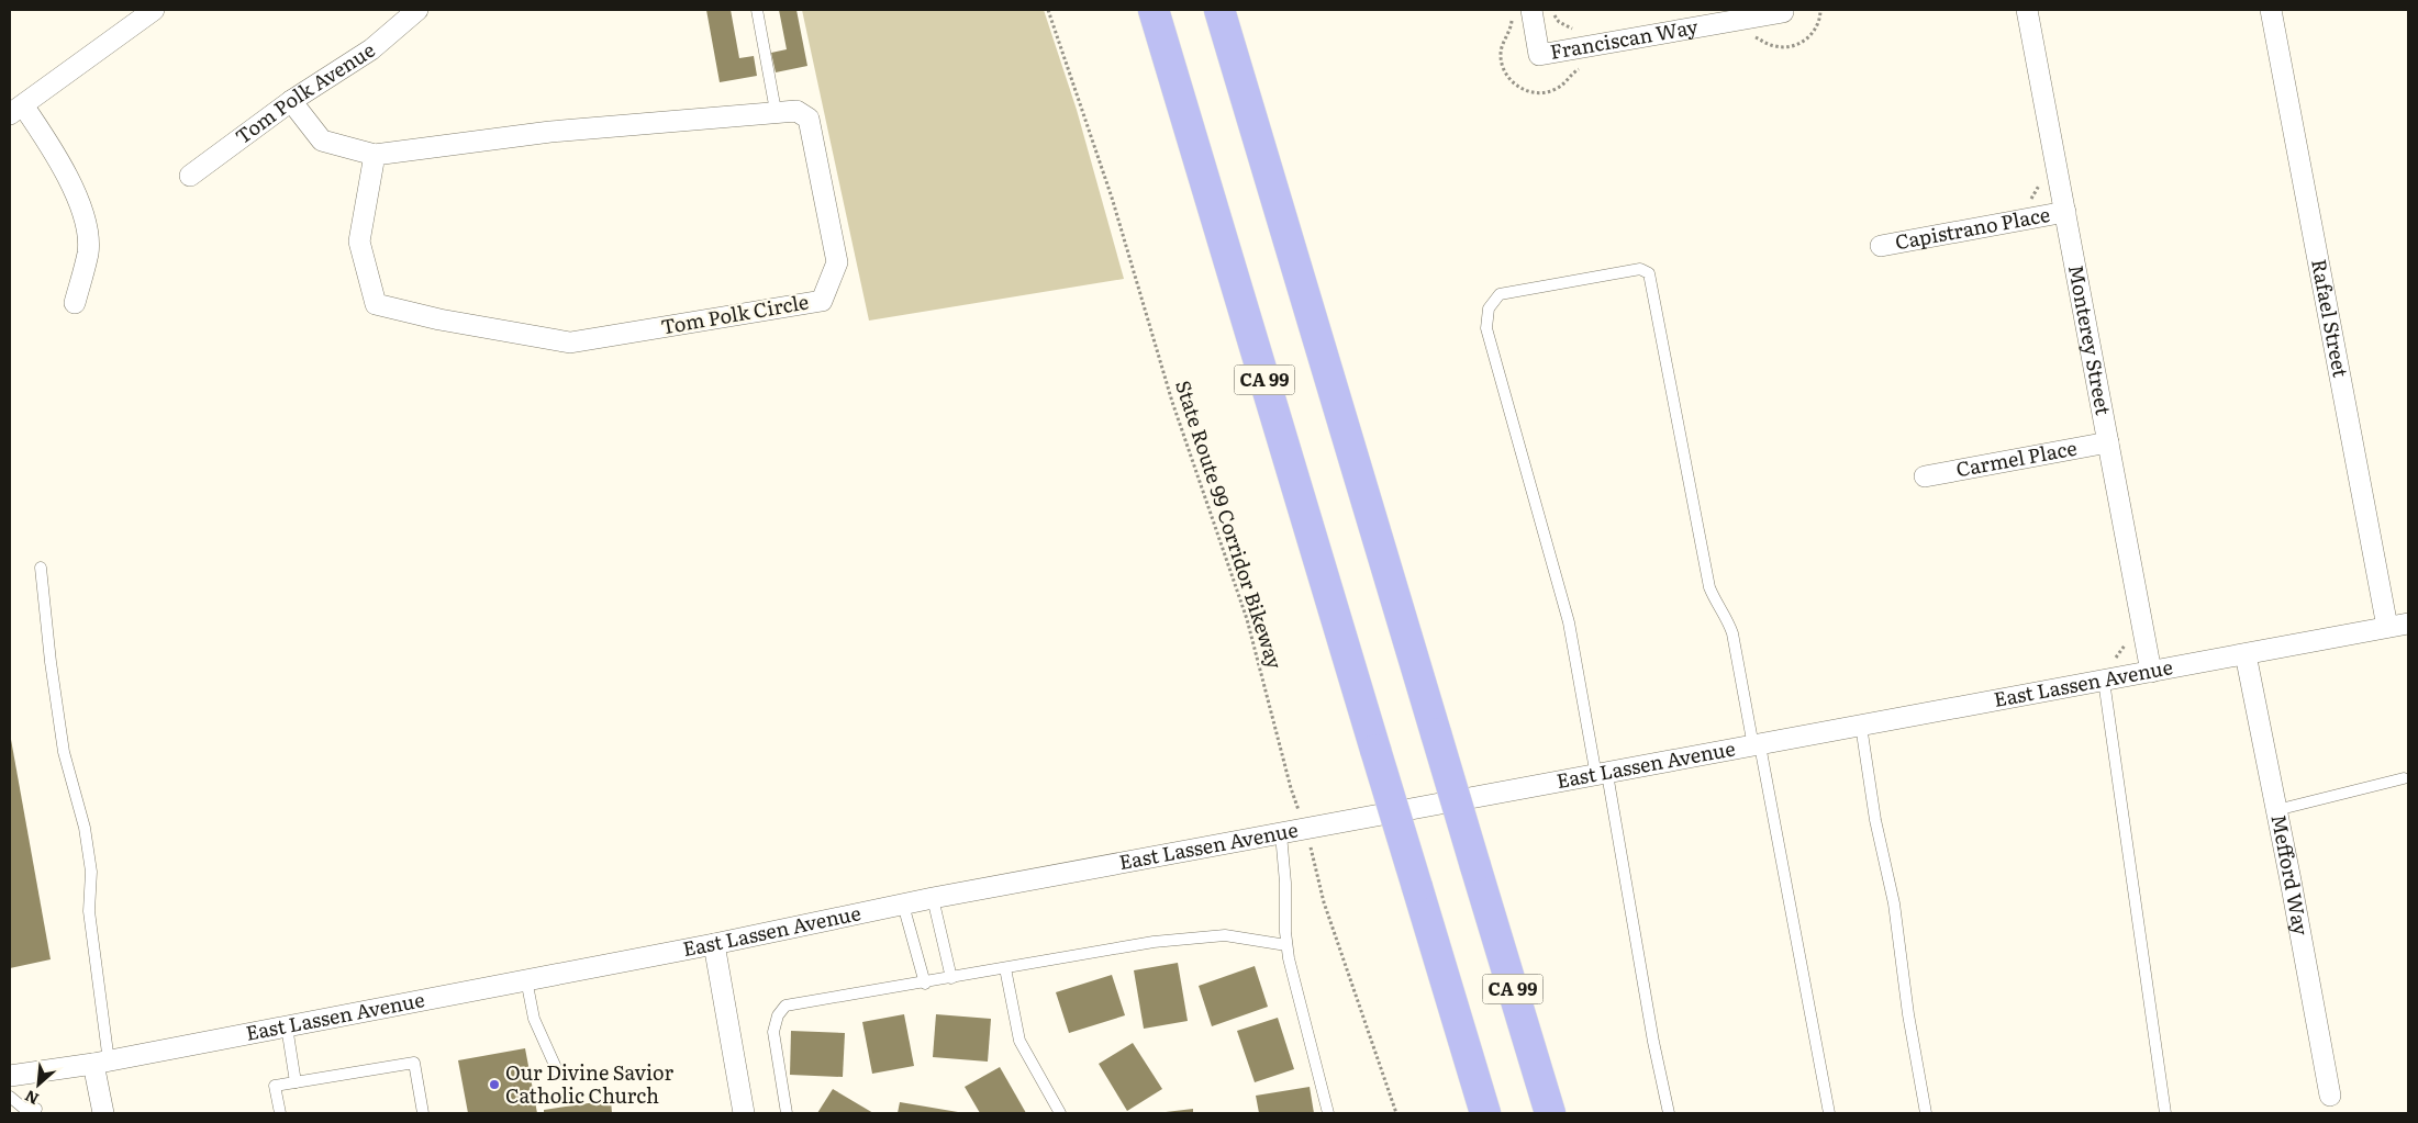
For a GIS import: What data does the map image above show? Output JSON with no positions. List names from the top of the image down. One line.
{"streets":{"highway":["CA 99"],"street":["Franciscan Way","Tom Polk Avenue","Capistrano Place","Tom Polk Circle","Rafael Street","Monterey Street","Carmel Place","East Lassen Avenue","Mefford Way"],"path":["State Route 99 Corridor Bikeway"]},"crossings":[["Tom Polk Avenue","Tom Polk Circle"],["Capistrano Place","Monterey Street"],["Rafael Street","East Lassen Avenue"],["Monterey Street","Carmel Place"],["Monterey Street","East Lassen Avenue"],["State Route 99 Corridor Bikeway","East Lassen Avenue"],["East Lassen Avenue","Mefford Way"]],"places":["Our Divine Savior Catholic Church"],"north":"bottom left"}
